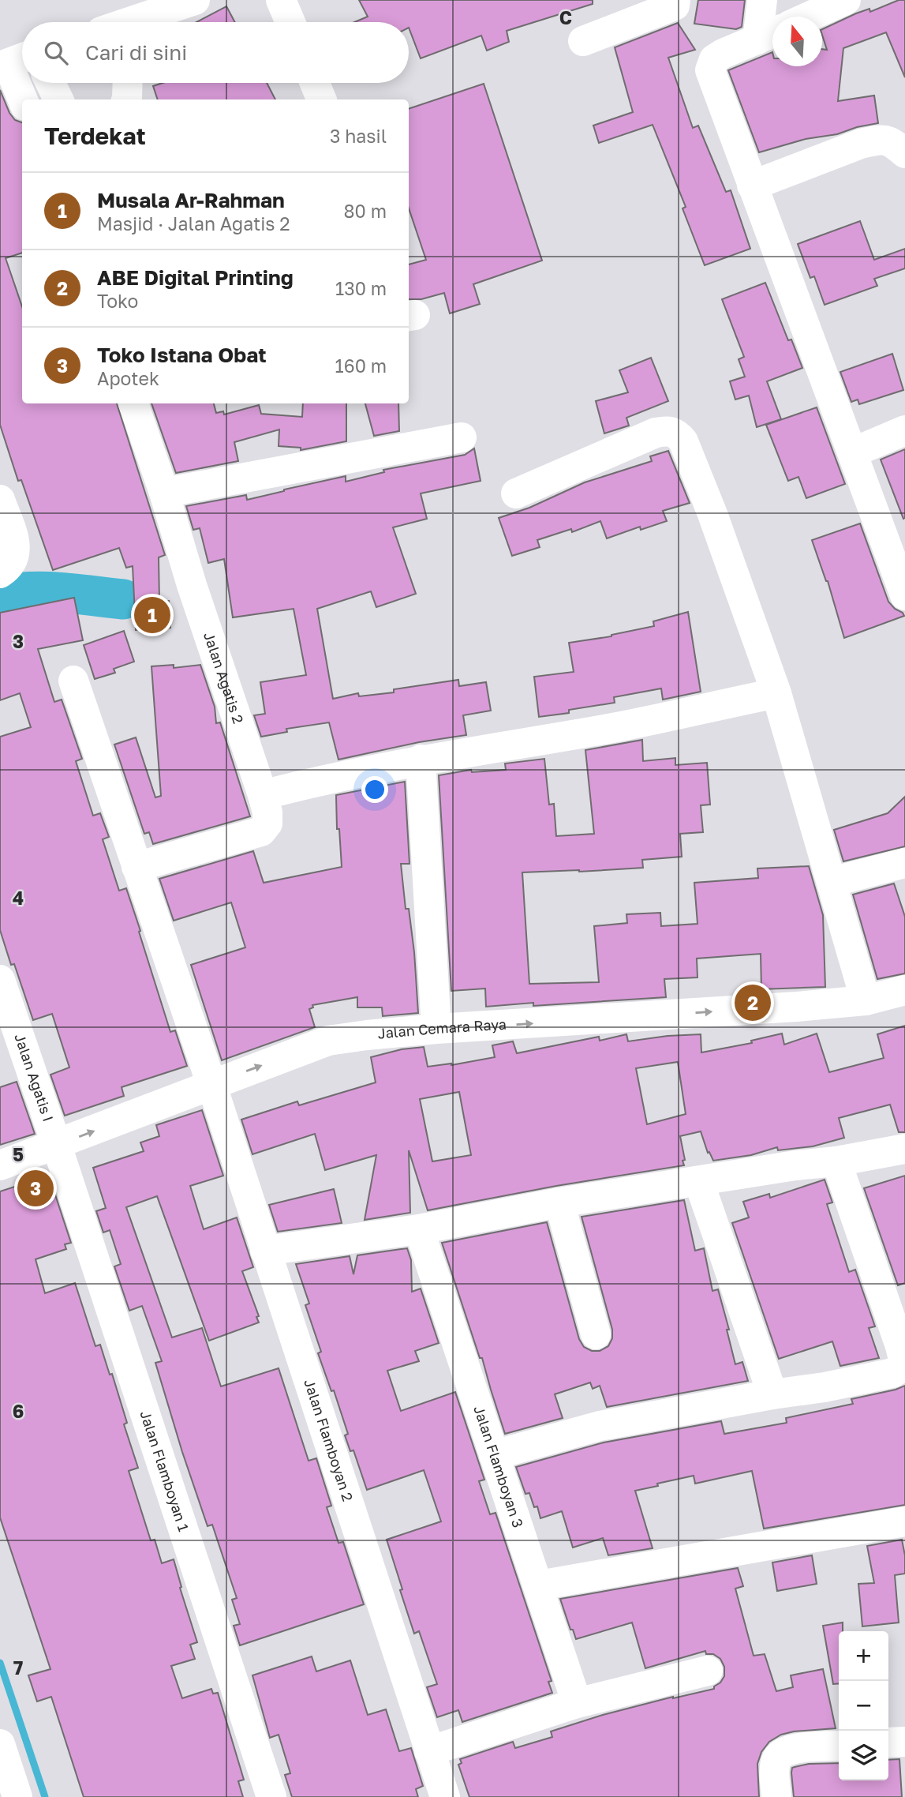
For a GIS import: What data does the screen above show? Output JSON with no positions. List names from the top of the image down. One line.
{"streets":{"main road":["Jalan Agatis 2","Jalan Cemara Raya","Jalan Agatis I","Jalan Flamboyan 2","Jalan Flamboyan 3","Jalan Flamboyan 1"]},"crossings":[["Jalan Agatis 2","Jalan Flamboyan 2"],["Jalan Cemara Raya","Jalan Agatis I"],["Jalan Cemara Raya","Jalan Flamboyan 2"],["Jalan Cemara Raya","Jalan Flamboyan 1"],["Jalan Agatis I","Jalan Flamboyan 1"]],"north":"top","page":{"search":"Cari di sini","heading":["Terdekat","3 hasil"],"list":[{"mark":"1","name":"Musala Ar-Rahman","note":"Masjid · Jalan Agatis 2","value":"80 m"},{"mark":"2","name":"ABE Digital Printing","note":"Toko","value":"130 m"},{"mark":"3","name":"Toko Istana Obat","note":"Apotek","value":"160 m"}],"pins":["1","2","3"],"map_buttons":["+","−"]},"grid":{"columns":["C"],"rows":["3","4","5","6","7"]}}
